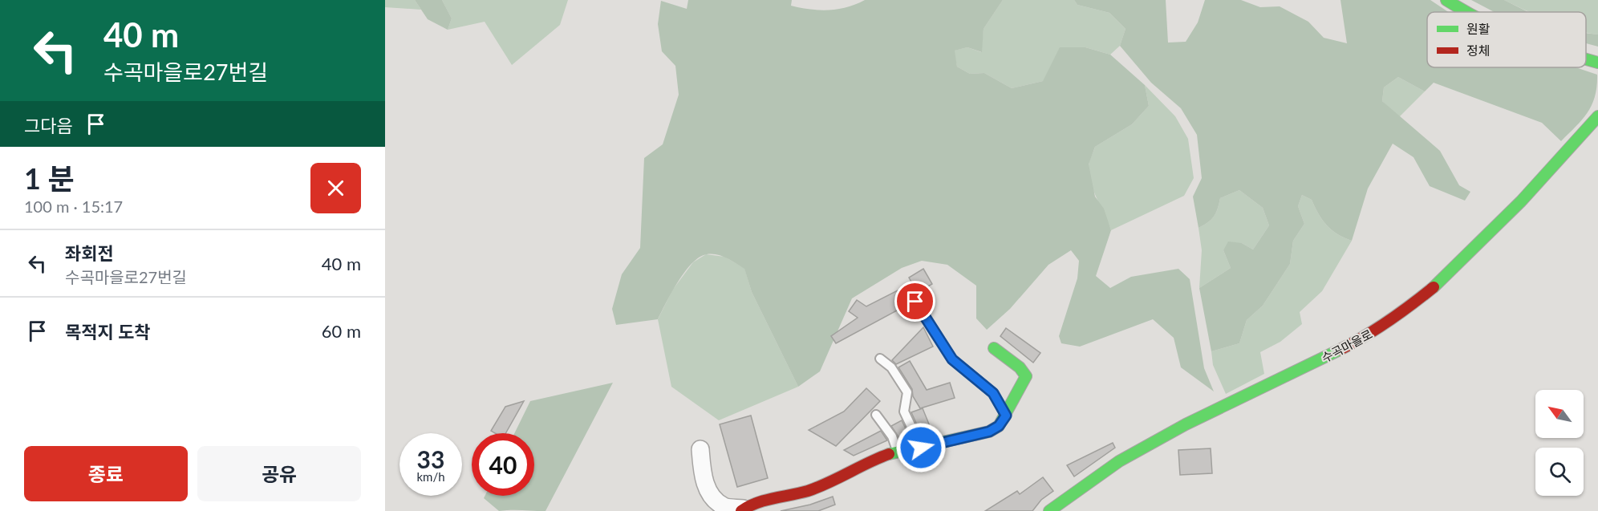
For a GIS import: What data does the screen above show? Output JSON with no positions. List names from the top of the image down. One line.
{"streets":{"street":["수곡마을로"]},"legend":["원활","정체"],"north":"top left","page":{"turn":["40 m","수곡마을로27번길"],"then":"그다음","heading":["1 분","100 m · 15:17"],"list":[{"name":"좌회전","note":"수곡마을로27번길","value":"40 m"},{"name":"목적지 도착","value":"60 m"}],"speed":"33 km/h","limit":"40","buttons":["종료","공유"]}}
